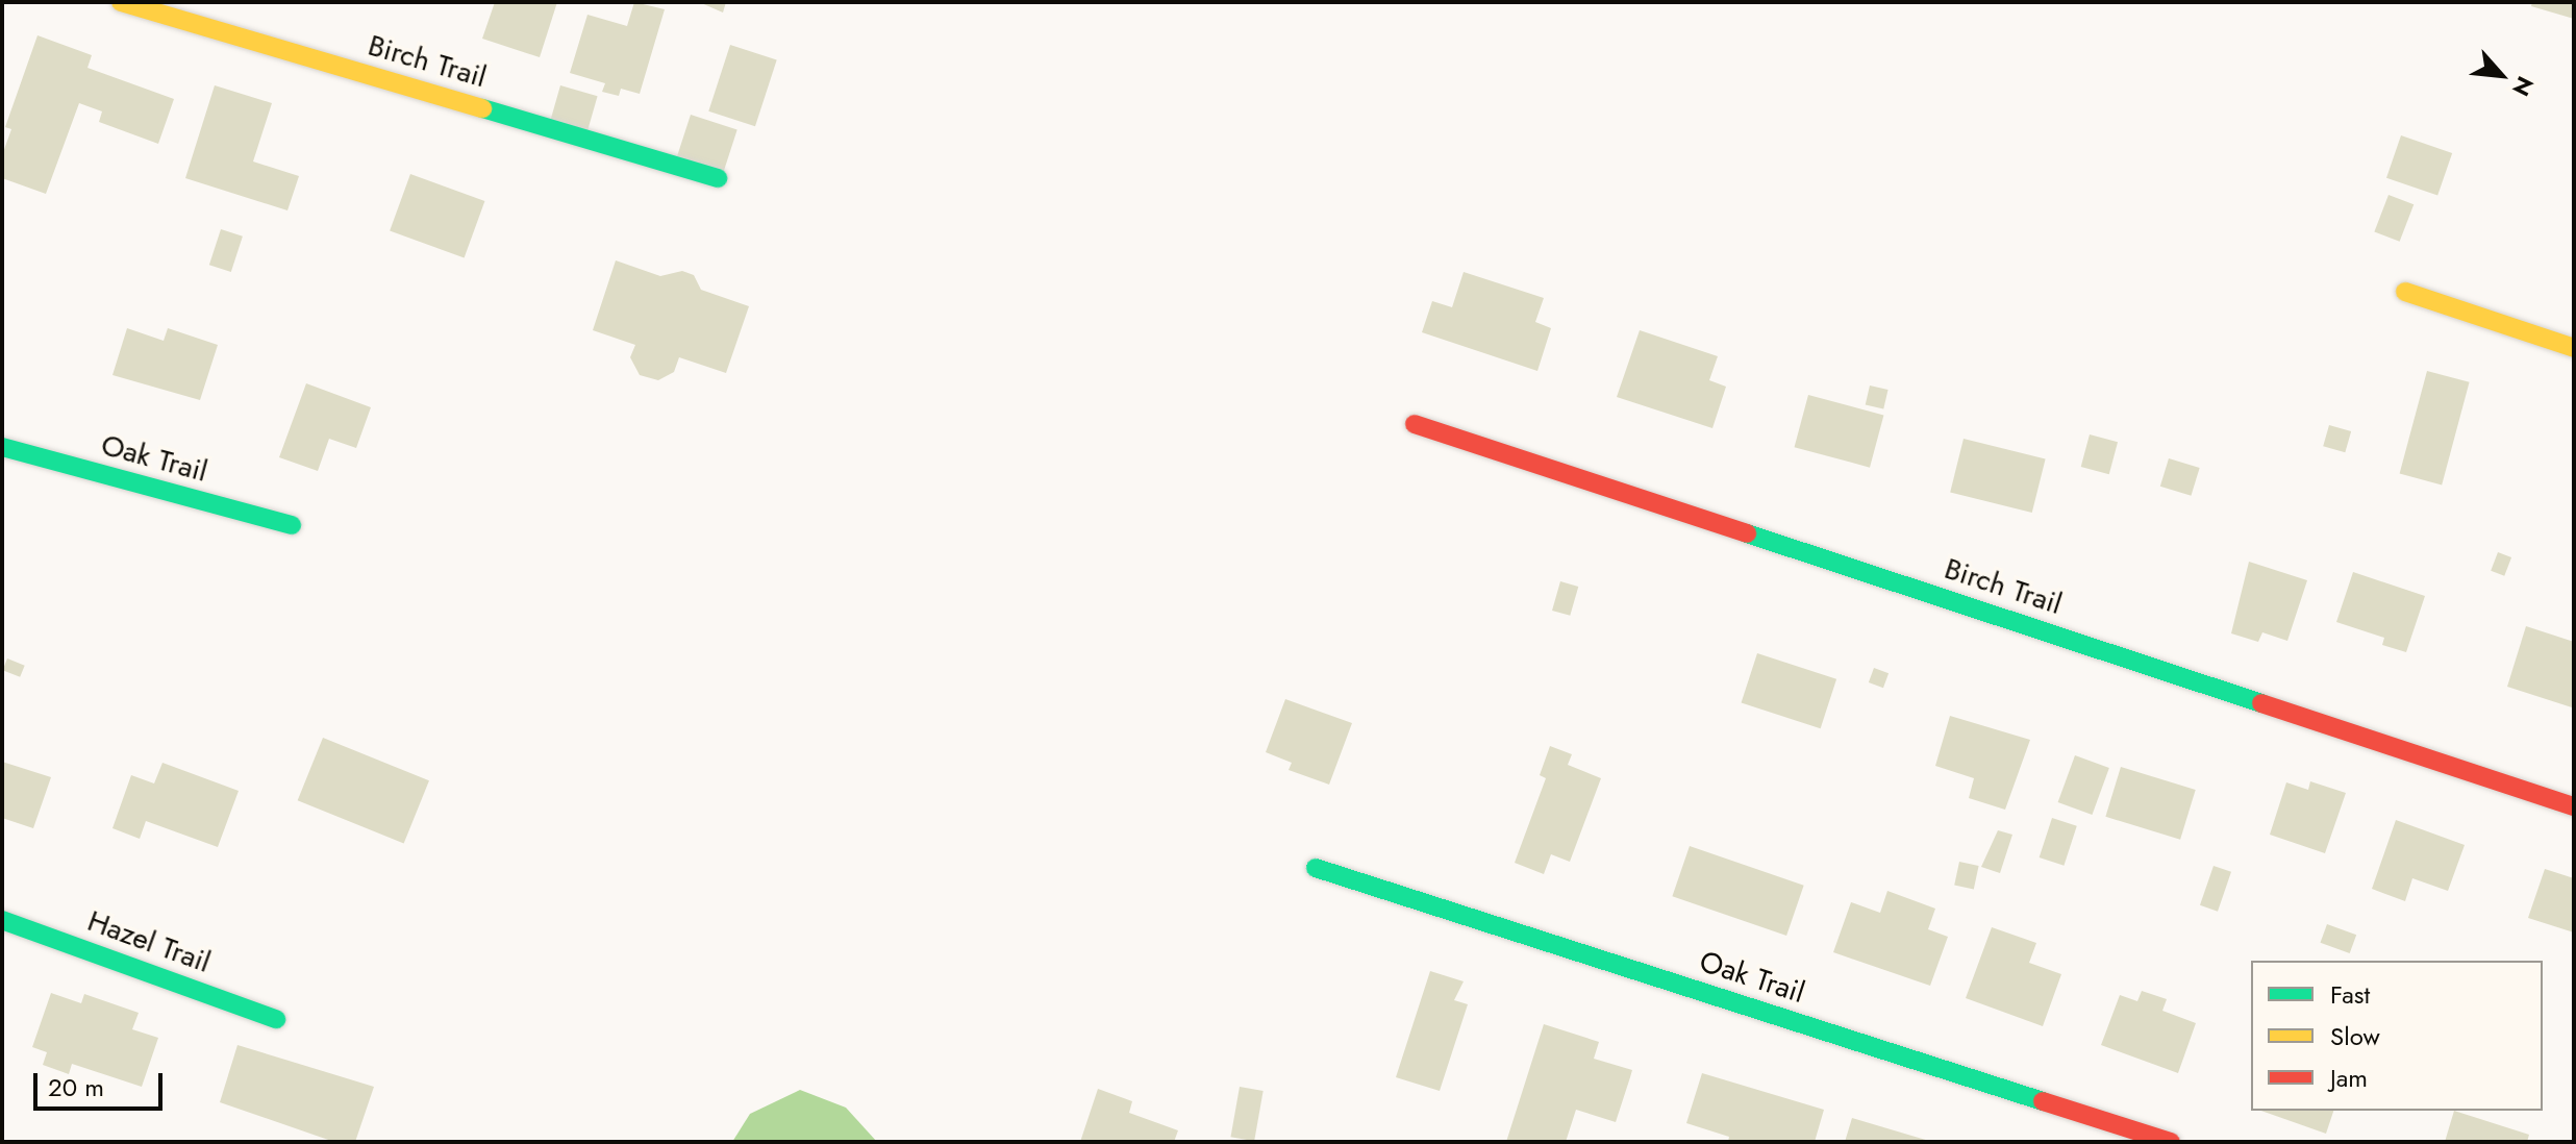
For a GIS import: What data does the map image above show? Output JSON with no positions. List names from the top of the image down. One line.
{"streets":{"street":["Birch Trail","Oak Trail","Hazel Trail"]},"legend":["Fast","Slow","Jam"],"scale_bar":"20 m","north":"bottom right"}
